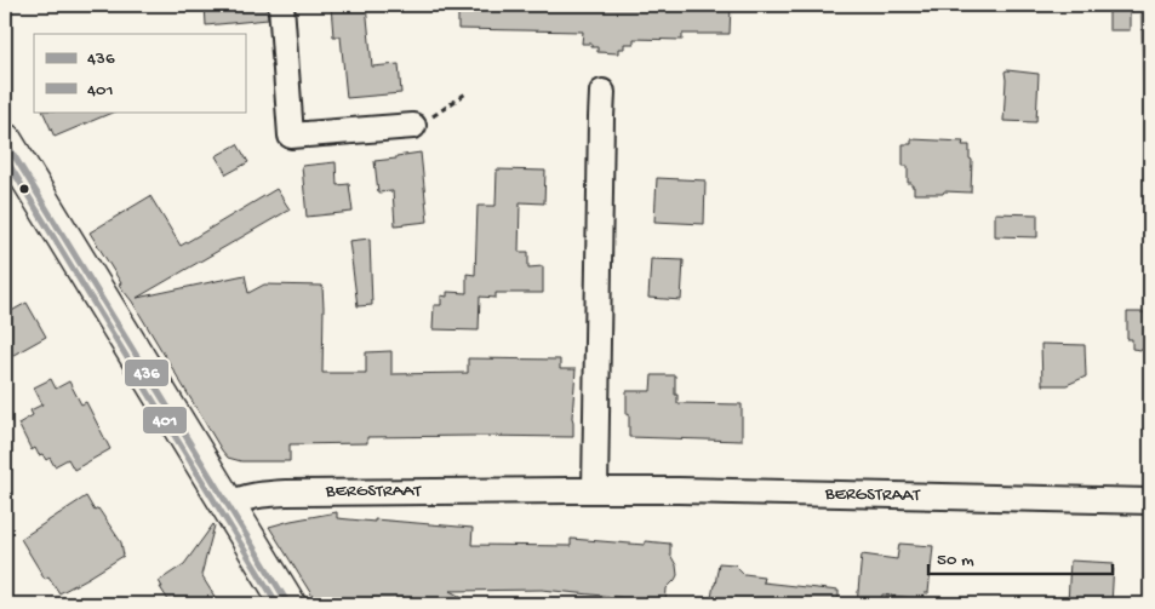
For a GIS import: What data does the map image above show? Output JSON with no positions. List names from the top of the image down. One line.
{"streets":{"street":["BERGSTRAAT"]},"lines":["transit line 436","transit line 401"],"legend":["436","401"],"scale_bar":"50 m"}
